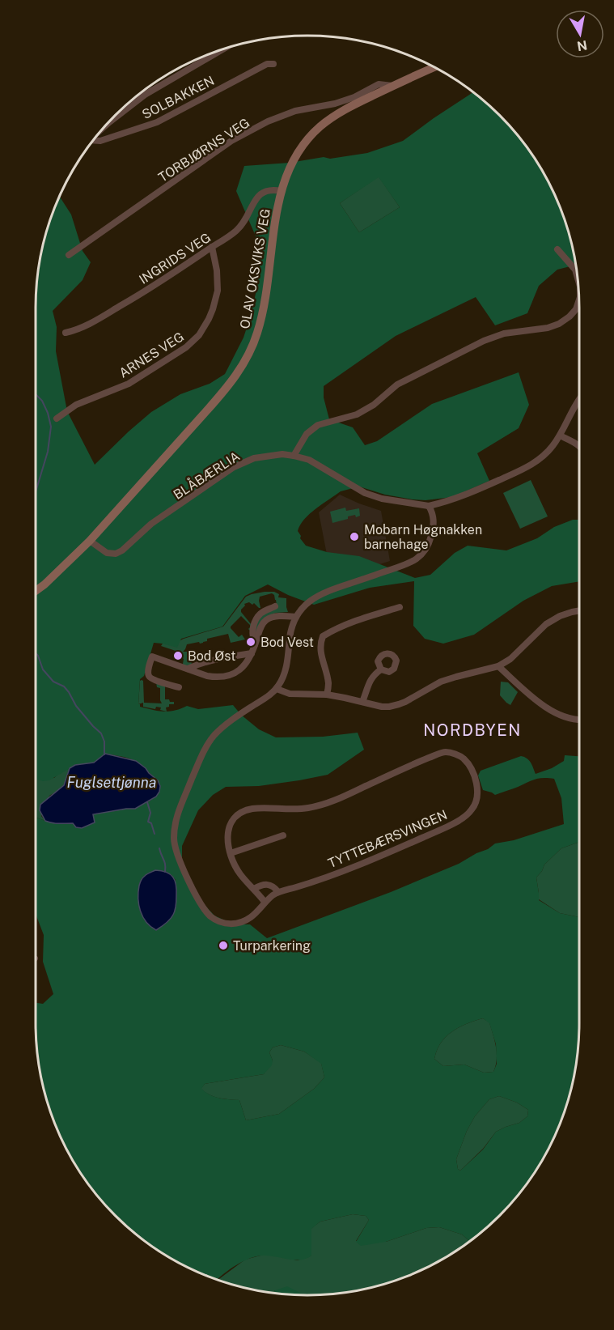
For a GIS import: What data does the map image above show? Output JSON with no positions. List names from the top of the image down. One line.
{"streets":{"street":["SOLBAKKEN","TORBJØRNS VEG","INGRIDS VEG","OLAV OKSVIKS VEG","ARNES VEG","BLÅBÆRLIA","TYTTEBÆRSVINGEN"]},"crossings":[["TORBJØRNS VEG","OLAV OKSVIKS VEG"],["INGRIDS VEG","OLAV OKSVIKS VEG"],["INGRIDS VEG","ARNES VEG"],["OLAV OKSVIKS VEG","BLÅBÆRLIA"]],"districts":["NORDBYEN"],"water":["Fuglsettjønna"],"places":["Mobarn Høgnakken barnehage","Bod Vest","Bod Øst","Turparkering"],"north":"bottom"}
